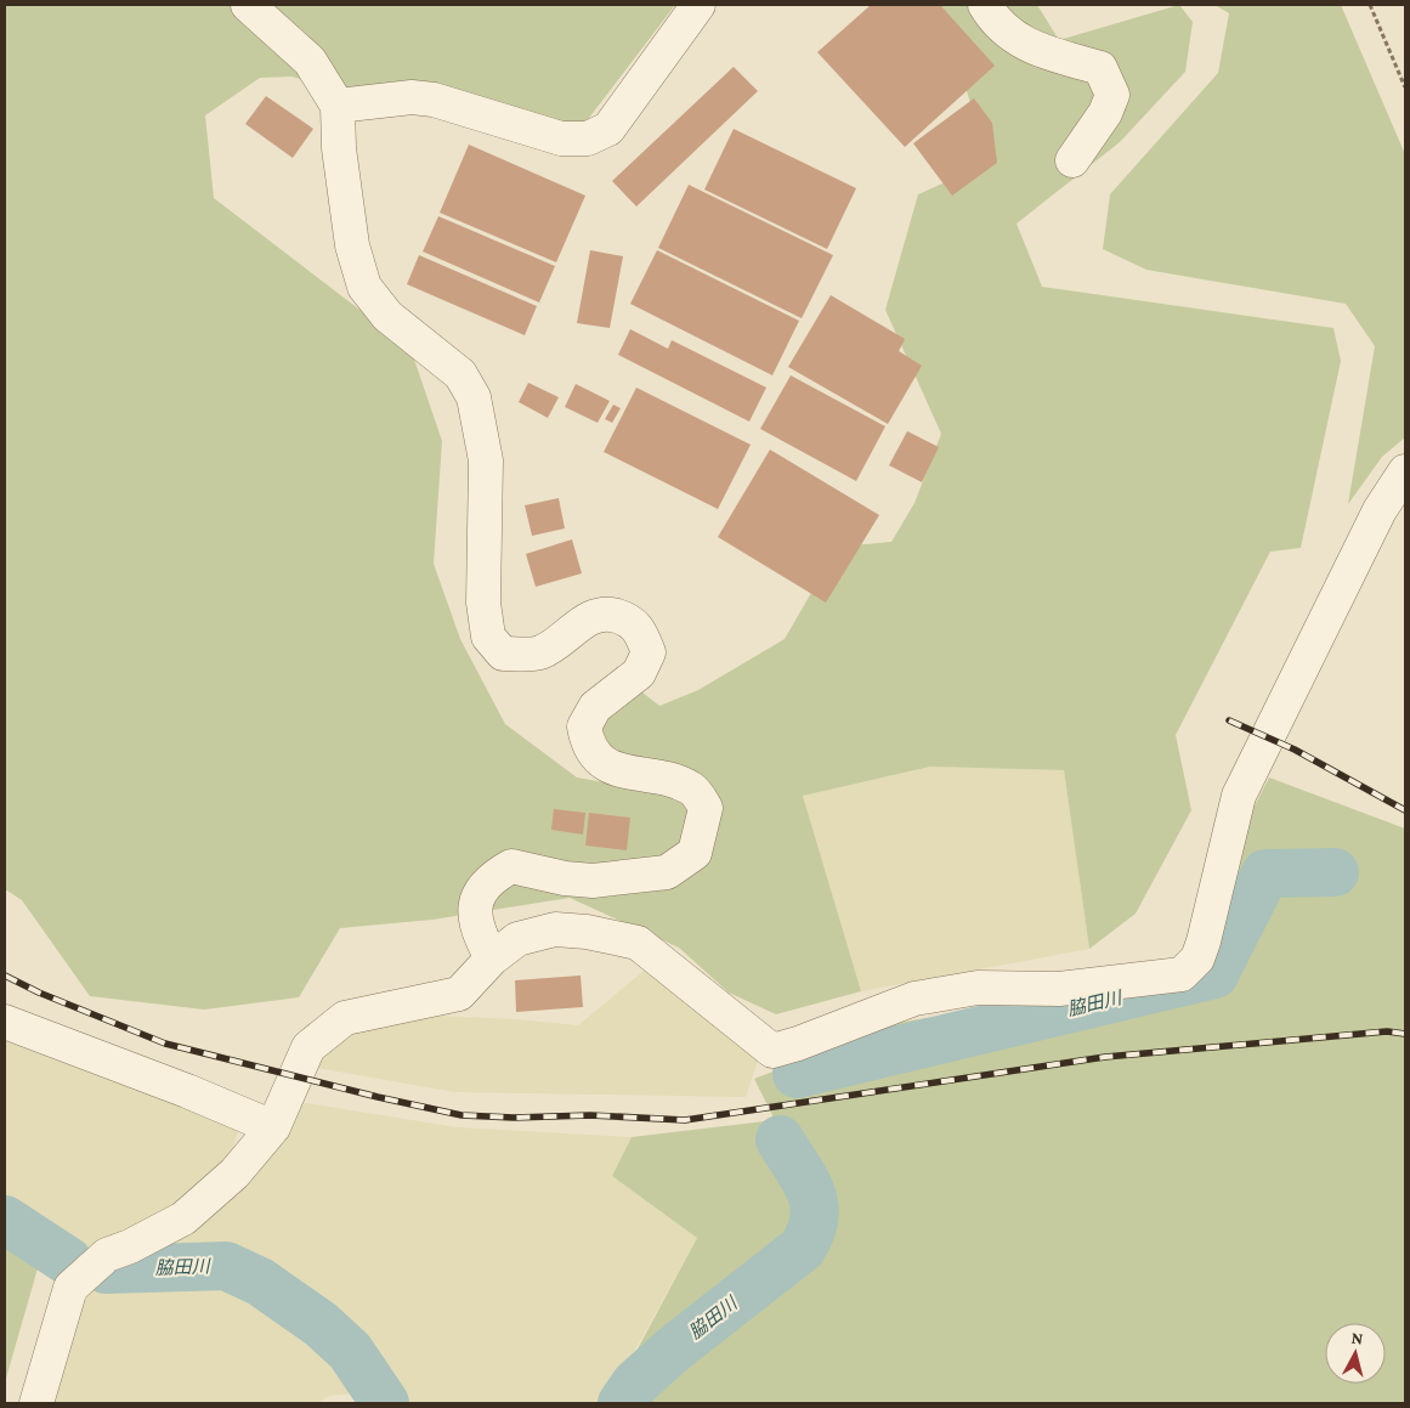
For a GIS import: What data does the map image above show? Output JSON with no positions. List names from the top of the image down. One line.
{"water":["脇田川"],"north":"top"}
